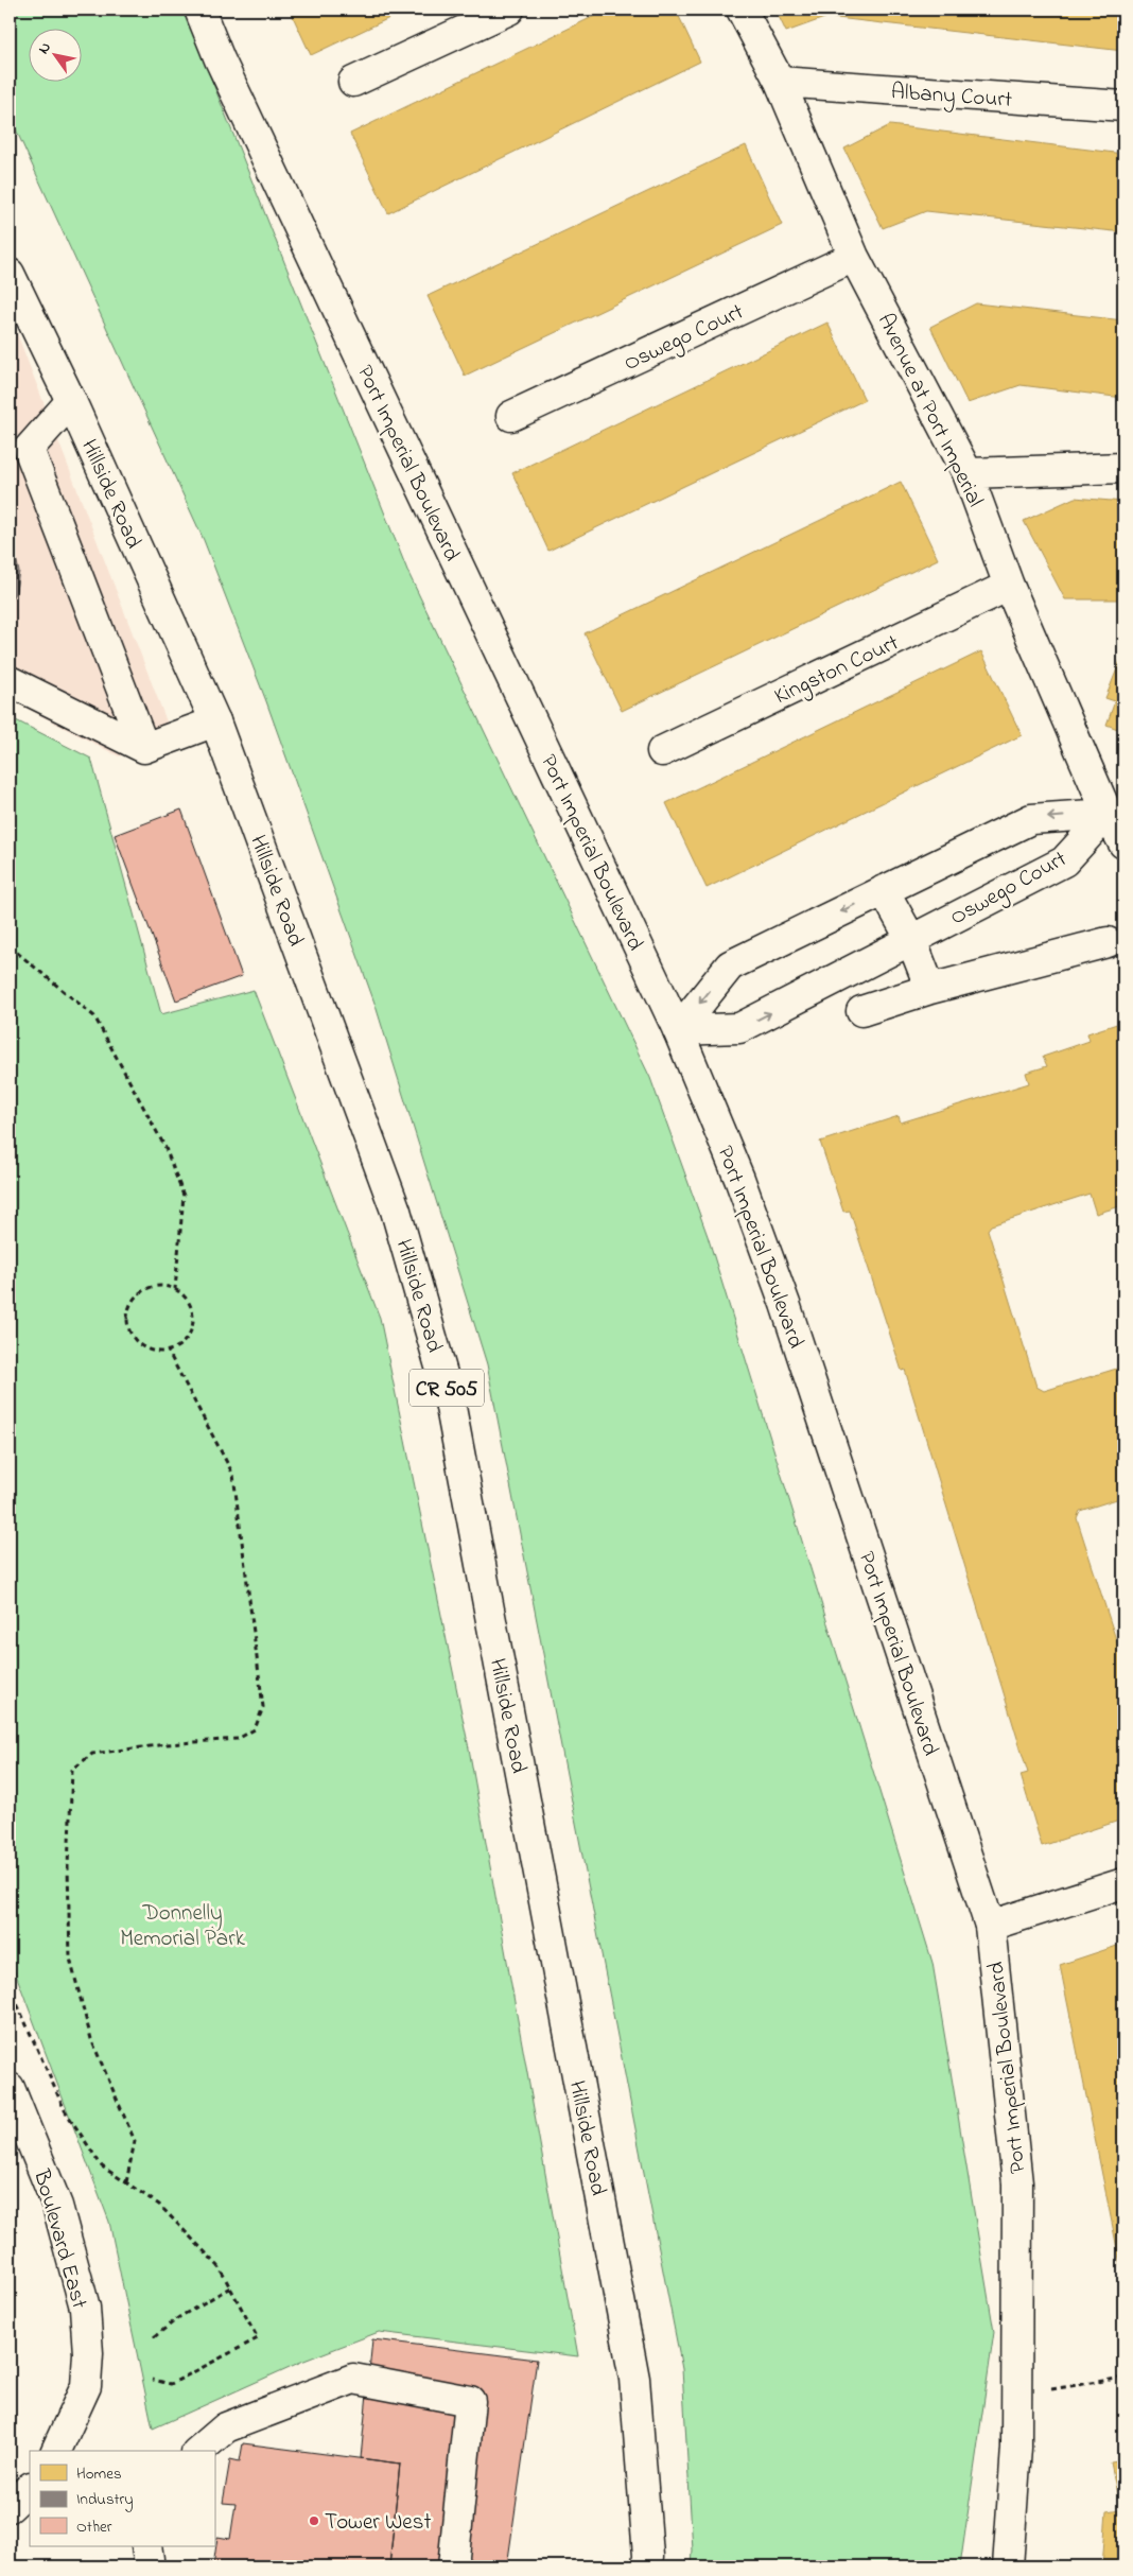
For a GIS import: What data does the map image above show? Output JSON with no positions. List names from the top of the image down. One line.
{"streets":{"main road":["Albany Court","Oswego Court","Avenue at Port Imperial","Port Imperial Boulevard","Hillside Road","Kingston Court","CR 505","Boulevard East"]},"crossings":[["Albany Court","Avenue at Port Imperial"],["Oswego Court","Avenue at Port Imperial"],["Oswego Court","Port Imperial Boulevard"],["Avenue at Port Imperial","Kingston Court"]],"parks":["Donnelly Memorial Park"],"places":["Tower West"],"legend":["Homes","Industry","Other"],"north":"top left"}
